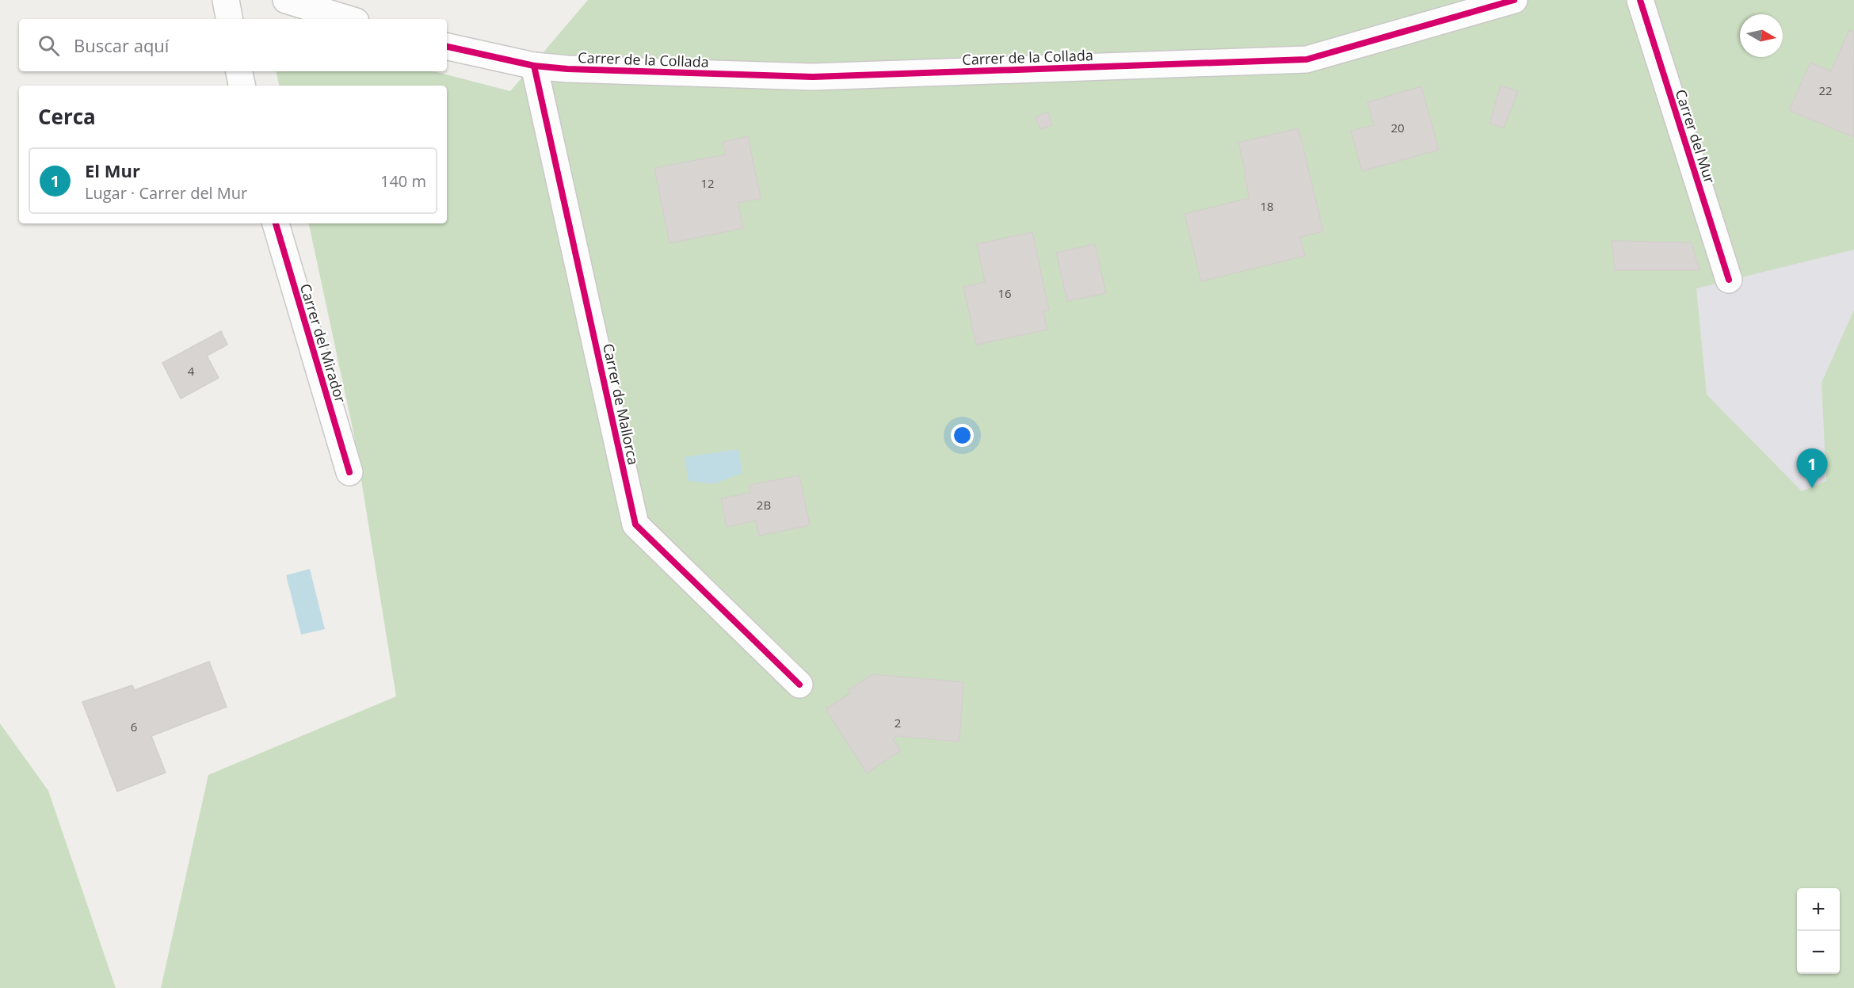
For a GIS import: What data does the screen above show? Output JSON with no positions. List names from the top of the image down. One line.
{"streets":{"street":["Carrer de la Collada","Carrer del Mur","Carrer del Mirador","Carrer de Mallorca"]},"crossings":[["Carrer de la Collada","Carrer de Mallorca"]],"house_numbers":["22","20","12","18","16","4","2B","2","6"],"north":"right","page":{"search":"Buscar aquí","heading":"Cerca","list":[{"mark":"1","name":"El Mur","note":"Lugar · Carrer del Mur","value":"140 m"}],"pins":"1","map_buttons":["+","−"]}}
